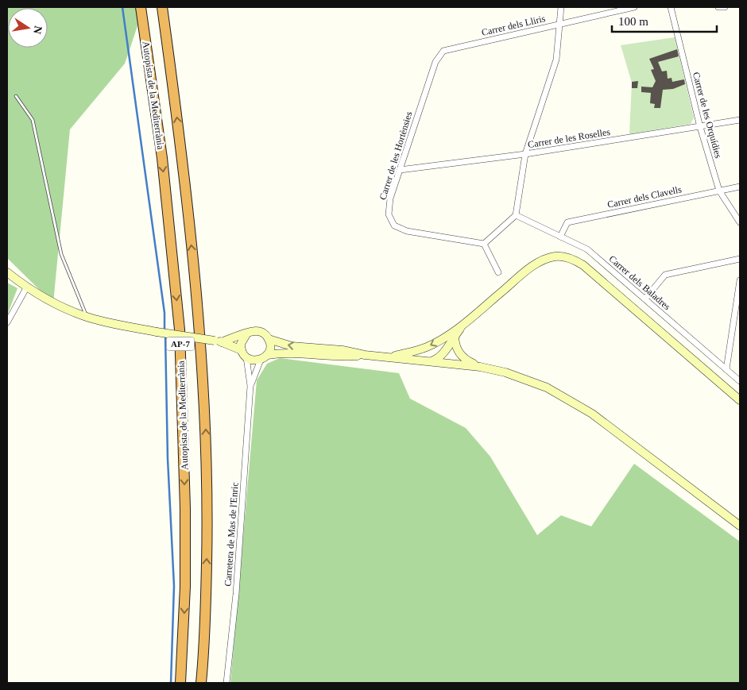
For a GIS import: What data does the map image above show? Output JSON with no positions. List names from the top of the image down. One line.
{"streets":{"highway":["Autopista de la Mediterrània","AP-7"],"street":["Carrer dels Lliris","Carrer de les Orquídies","Carrer de les Roselles","Carrer de les Hortènsies","Carrer dels Clavells","Carrer dels Baladres","Carretera de Mas de l'Enric"]},"crossings":[["Carrer dels Lliris","Carrer de les Hortènsies"],["Carrer de les Orquídies","Carrer de les Roselles"],["Carrer de les Orquídies","Carrer dels Clavells"],["Carrer de les Roselles","Carrer de les Hortènsies"],["Carrer dels Clavells","Carrer dels Baladres"]],"scale_bar":"100 m","north":"right"}
